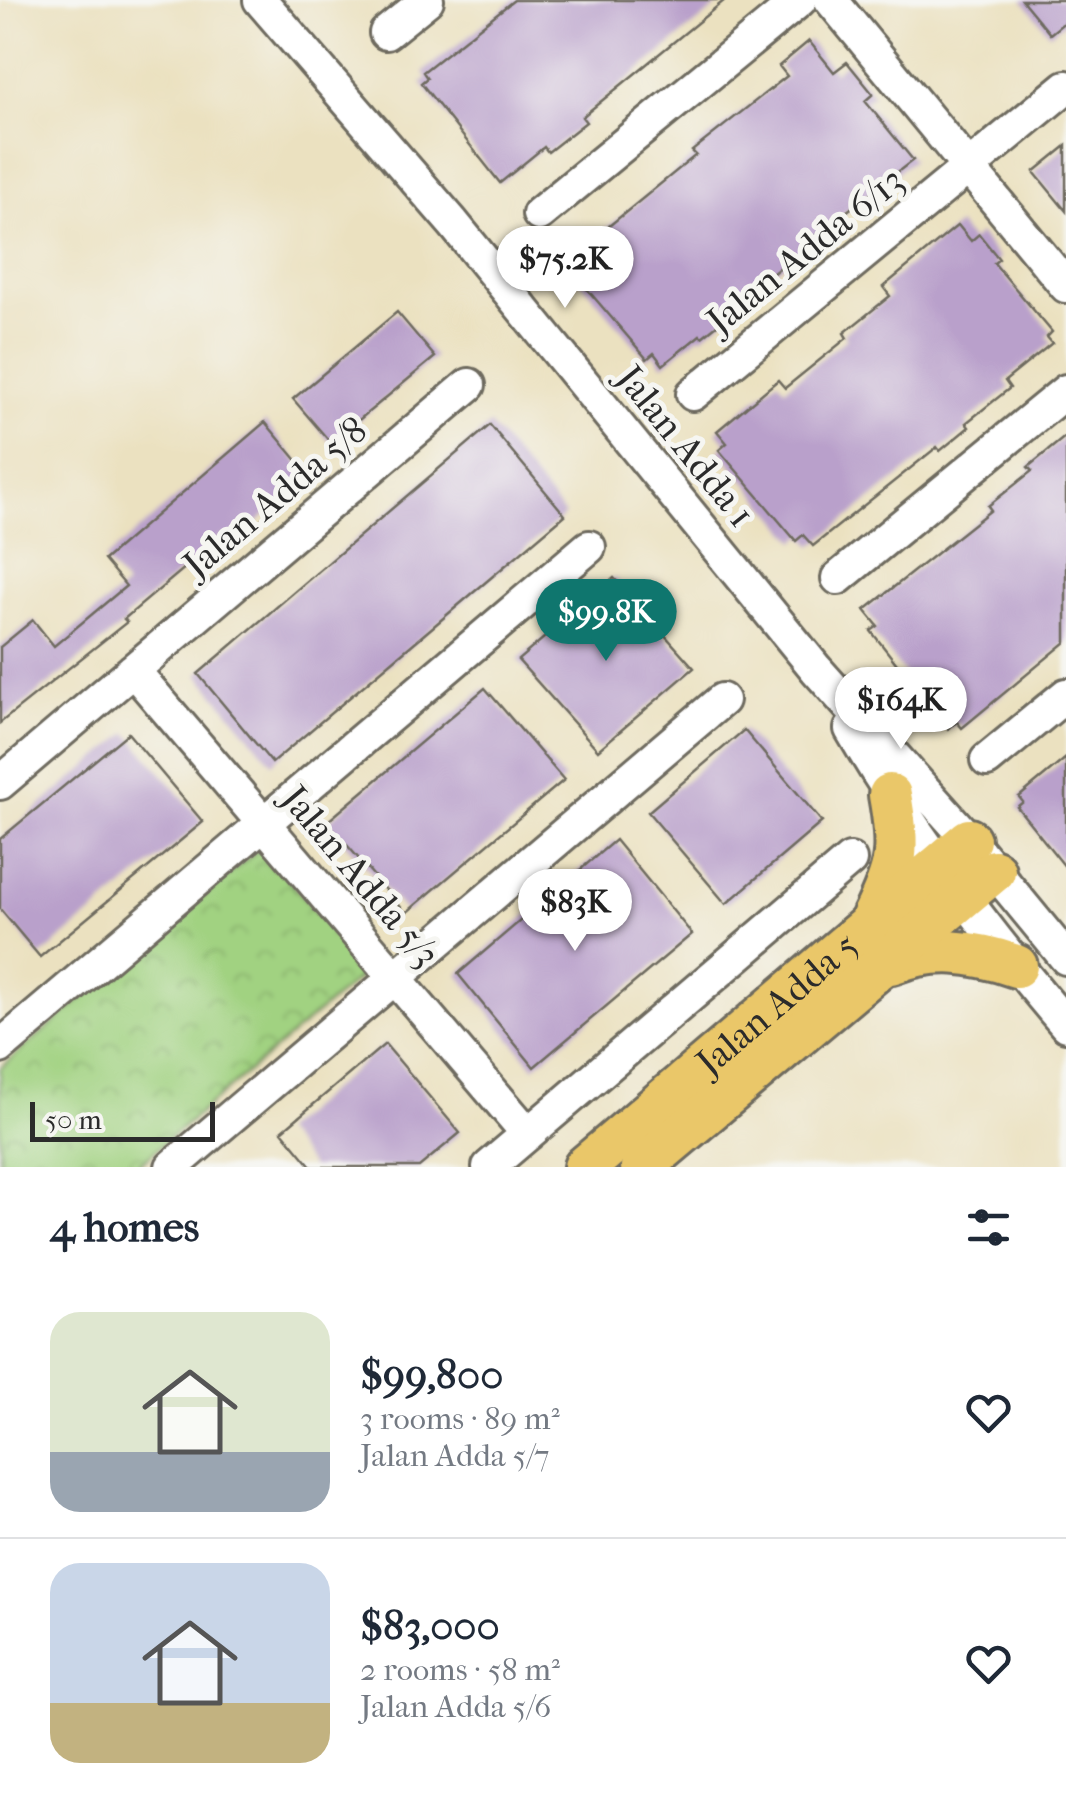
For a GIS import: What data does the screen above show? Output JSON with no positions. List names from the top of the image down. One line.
{"streets":{"main road":["Jalan Adda 5"],"street":["Jalan Adda 6/13","Jalan Adda 1","Jalan Adda 5/8","Jalan Adda 5/3"]},"crossings":[["Jalan Adda 1","Jalan Adda 5"],["Jalan Adda 5/8","Jalan Adda 5/3"]],"scale_bar":"50 m","page":{"price":["$75.2K","$99.8K","$164K","$83K"],"scale":"50 m","heading":"4 homes","list":[{"name":"$99,800","note":"3 rooms · 89 m² · Jalan Adda 5/7"},{"name":"$83,000","note":"2 rooms · 58 m² · Jalan Adda 5/6"}]}}
